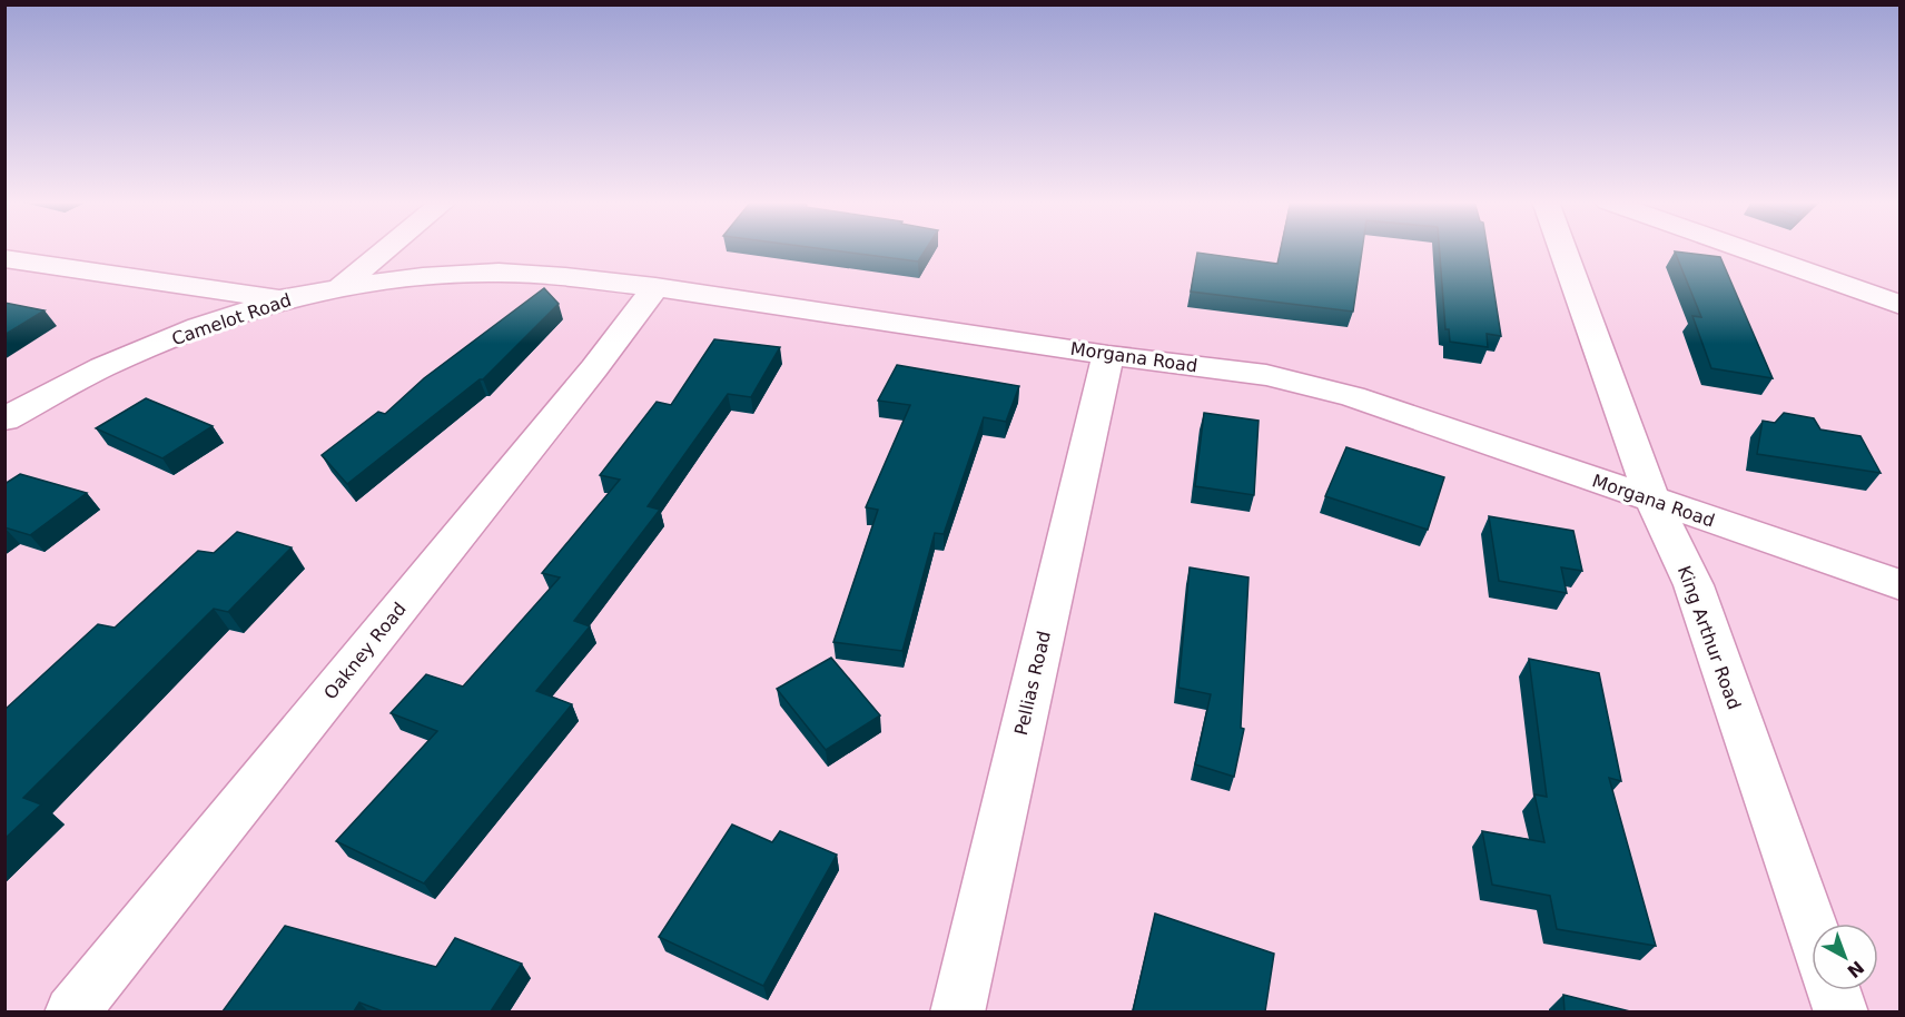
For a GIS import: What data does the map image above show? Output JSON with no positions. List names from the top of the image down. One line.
{"streets":{"street":["Camelot Road","Morgana Road","King Arthur Road","Oakney Road","Pellias Road"]},"crossings":[["Camelot Road","Morgana Road"],["Morgana Road","King Arthur Road"],["Morgana Road","Oakney Road"],["Morgana Road","Pellias Road"]],"north":"bottom right"}
